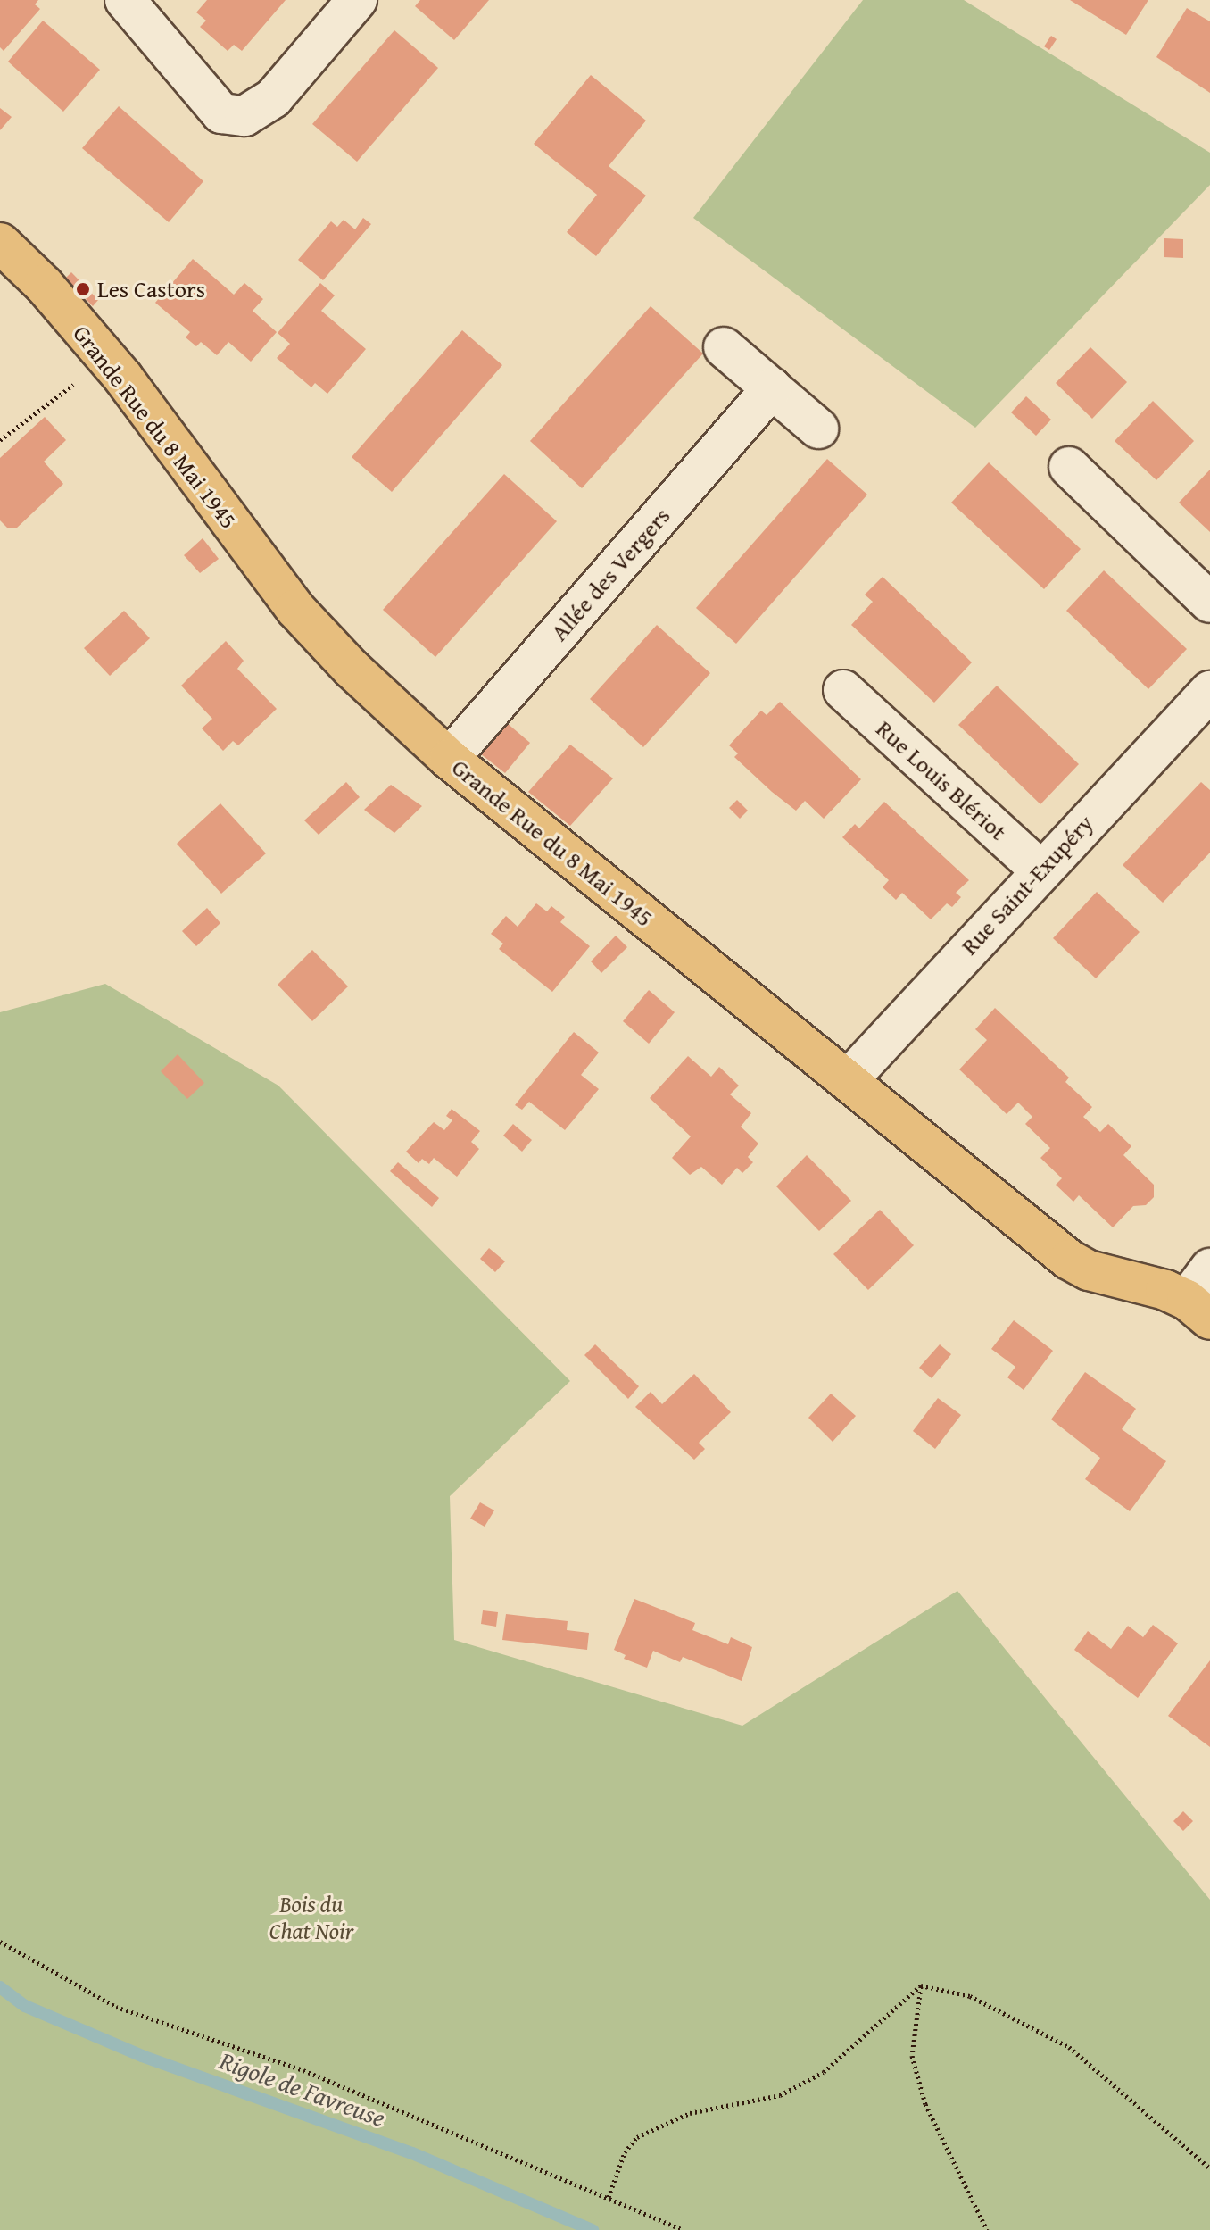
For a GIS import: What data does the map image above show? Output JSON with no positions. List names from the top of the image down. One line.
{"streets":{"main road":["Grande Rue du 8 Mai 1945"],"street":["Allée des Vergers","Rue Louis Blériot","Rue Saint-Exupéry"]},"crossings":[["Grande Rue du 8 Mai 1945","Allée des Vergers"],["Grande Rue du 8 Mai 1945","Rue Saint-Exupéry"],["Rue Louis Blériot","Rue Saint-Exupéry"]],"water":["Rigole de Favreuse"],"parks":["Bois du Chat Noir"],"places":["Les Castors"]}
